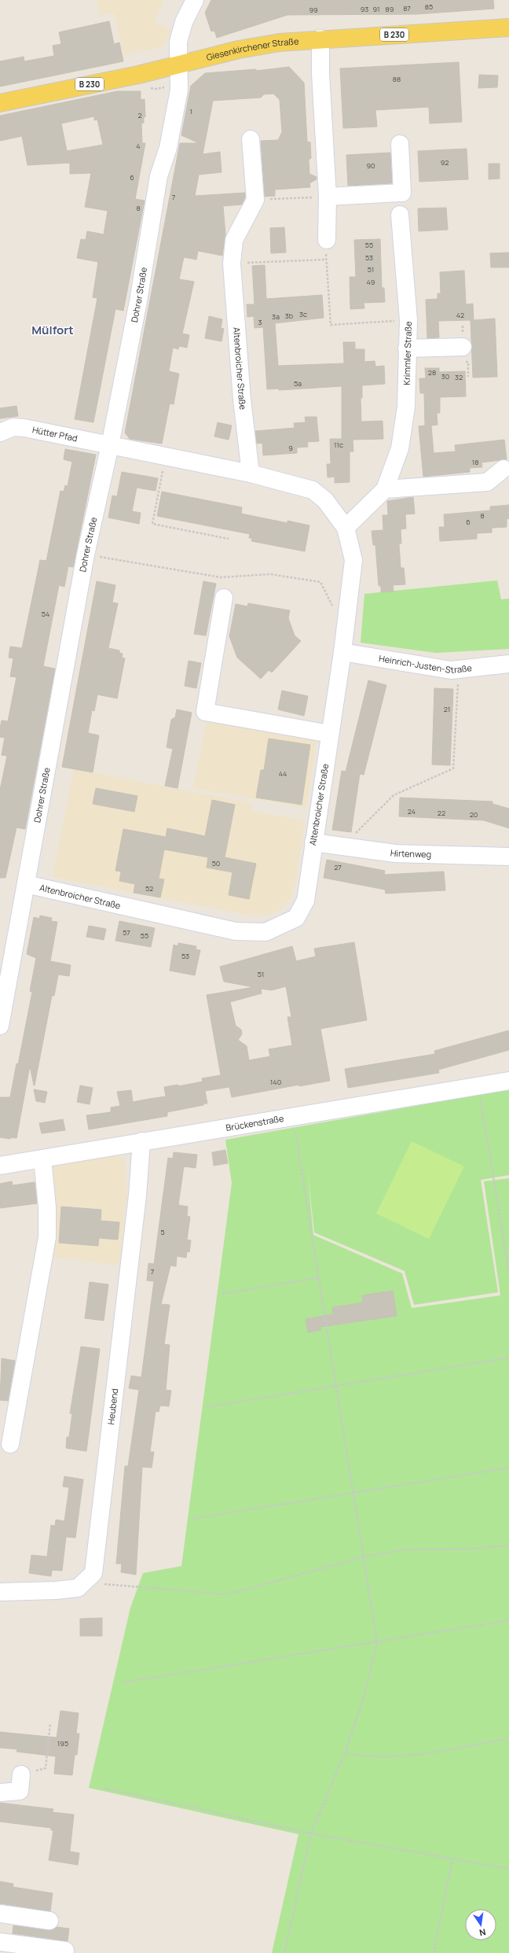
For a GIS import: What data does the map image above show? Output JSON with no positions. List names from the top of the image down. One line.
{"streets":{"main road":["B 230","Giesenkirchener Straße"],"street":["Dohrer Straße","Krimmler Straße","Altenbroicher Straße","Hütter Pfad","Heinrich-Justen-Straße","Hirtenweg","Brückenstraße","Heubend"]},"crossings":[["Giesenkirchener Straße","Dohrer Straße"],["Dohrer Straße","Altenbroicher Straße"],["Dohrer Straße","Hütter Pfad"],["Krimmler Straße","Altenbroicher Straße"],["Altenbroicher Straße","Hütter Pfad"],["Altenbroicher Straße","Heinrich-Justen-Straße"],["Altenbroicher Straße","Hirtenweg"],["Brückenstraße","Heubend"]],"districts":["Mülfort"],"house_numbers":["85","87","93","91","89","99","88","1","2","4","92","90","6","7","8","55","53","51","49","3c","42","3b","3a","3","28","30","32","5a","11c","9","18","8","6","54","21","44","24","22","20","50","27","52","57","55","53","51","140","5","7","195"],"north":"bottom"}
